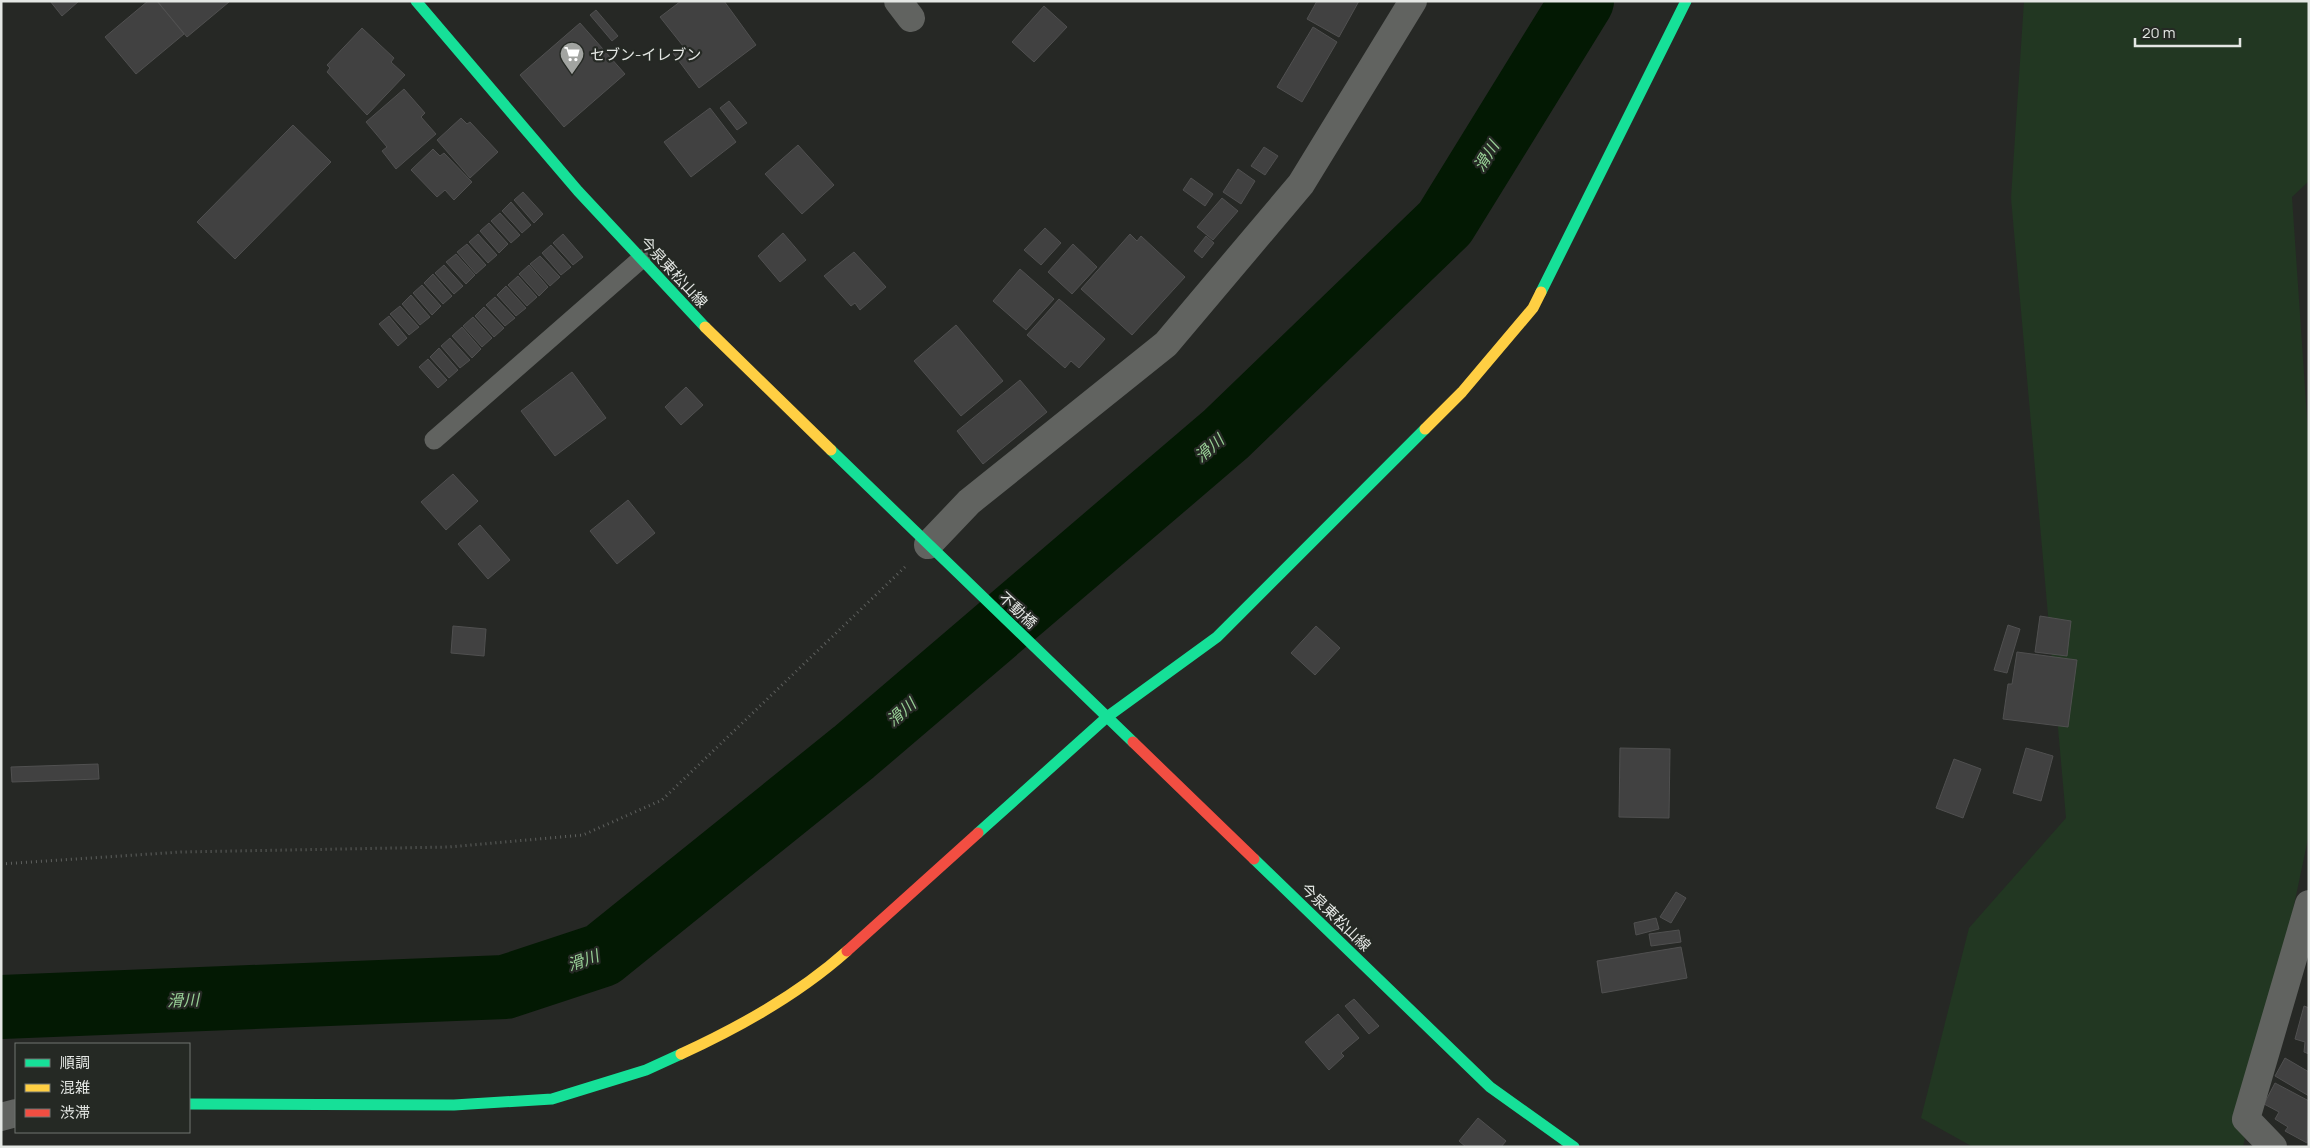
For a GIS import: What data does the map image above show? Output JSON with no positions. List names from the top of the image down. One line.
{"streets":{"street":["今泉東松山線","不動橋"]},"crossings":[["今泉東松山線","不動橋"]],"water":["滑川"],"places":{"supermarket":["セブン-イレブン"]},"legend":["順調","混雑","渋滞"],"scale_bar":"20 m"}
